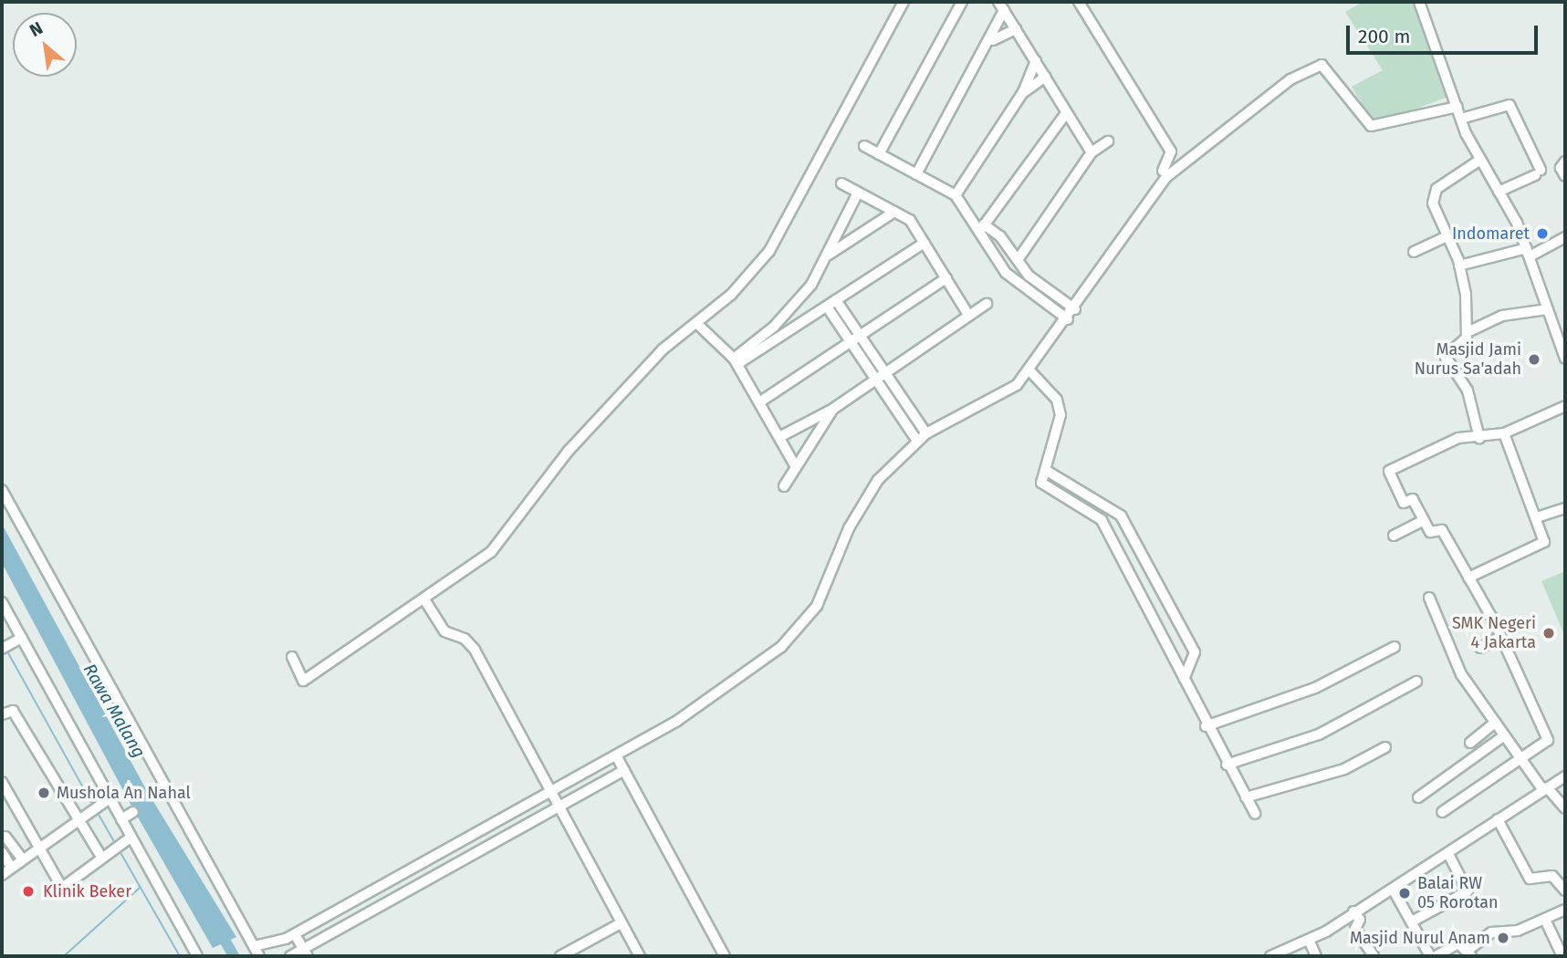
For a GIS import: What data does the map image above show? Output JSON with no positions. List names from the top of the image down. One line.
{"water":["Rawa Malang"],"places":["Indomaret","Masjid Jami Nurus Sa'adah","SMK Negeri 4 Jakarta","Mushola An Nahal","Klinik Beker","Balai RW 05 Rorotan","Masjid Nurul Anam"],"scale_bar":"200 m","north":"top left"}
